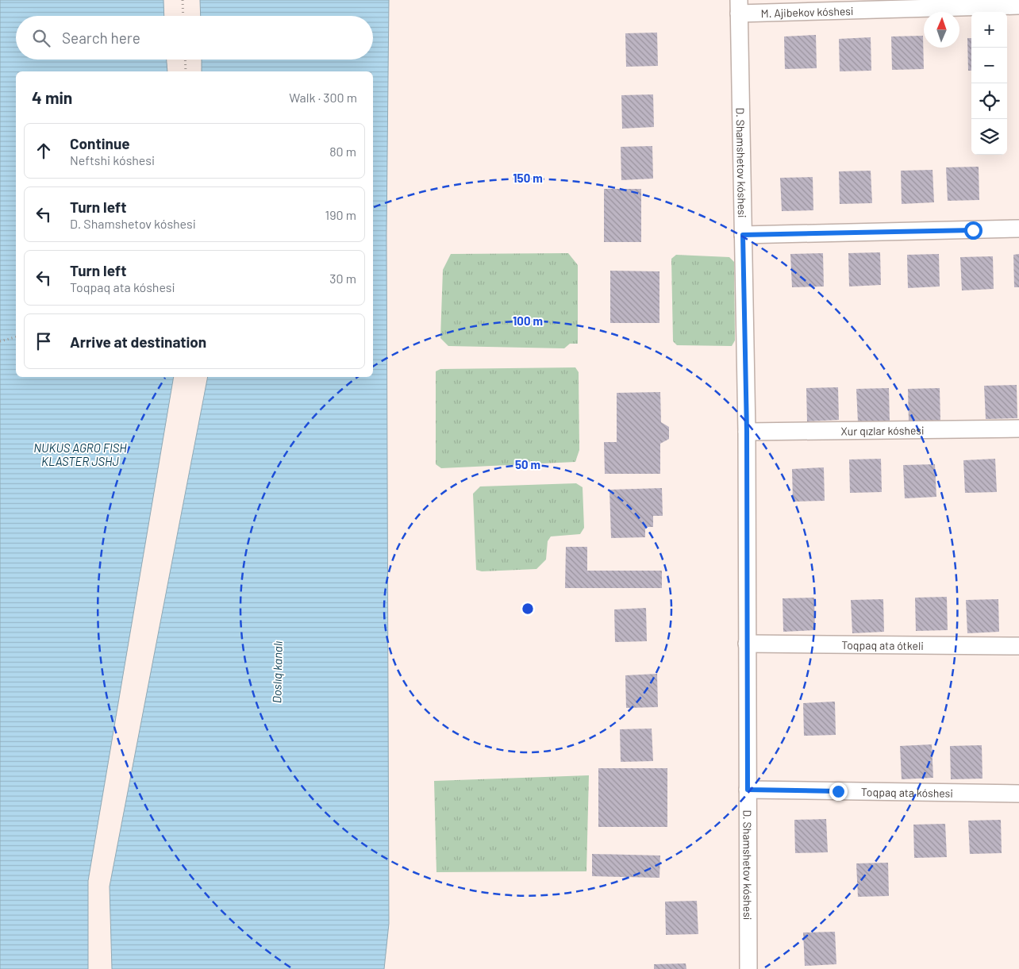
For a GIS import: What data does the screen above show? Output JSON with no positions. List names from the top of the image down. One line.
{"streets":{"street":["M. Ajibekov kóshesi","D. Shamshetov kóshesi","Xur qızlar kóshesi","Toqpaq ata ótkeli","Toqpaq ata kóshesi"]},"crossings":[["M. Ajibekov kóshesi","D. Shamshetov kóshesi"],["D. Shamshetov kóshesi","Xur qızlar kóshesi"],["D. Shamshetov kóshesi","Toqpaq ata ótkeli"],["D. Shamshetov kóshesi","Toqpaq ata kóshesi"]],"water":["NUKUS AGRO FISH KLASTER JSHJ","Doslıq kanalı"],"north":"top","page":{"map_buttons":["+","−"],"search":"Search here","heading":["4 min","Walk · 300 m"],"list":[["Continue","Neftshi kóshesi","80 m"],["Turn left","D. Shamshetov kóshesi","190 m"],["Turn left","Toqpaq ata kóshesi","30 m"],"Arrive at destination"]},"rings":["150 m","100 m","50 m"]}
